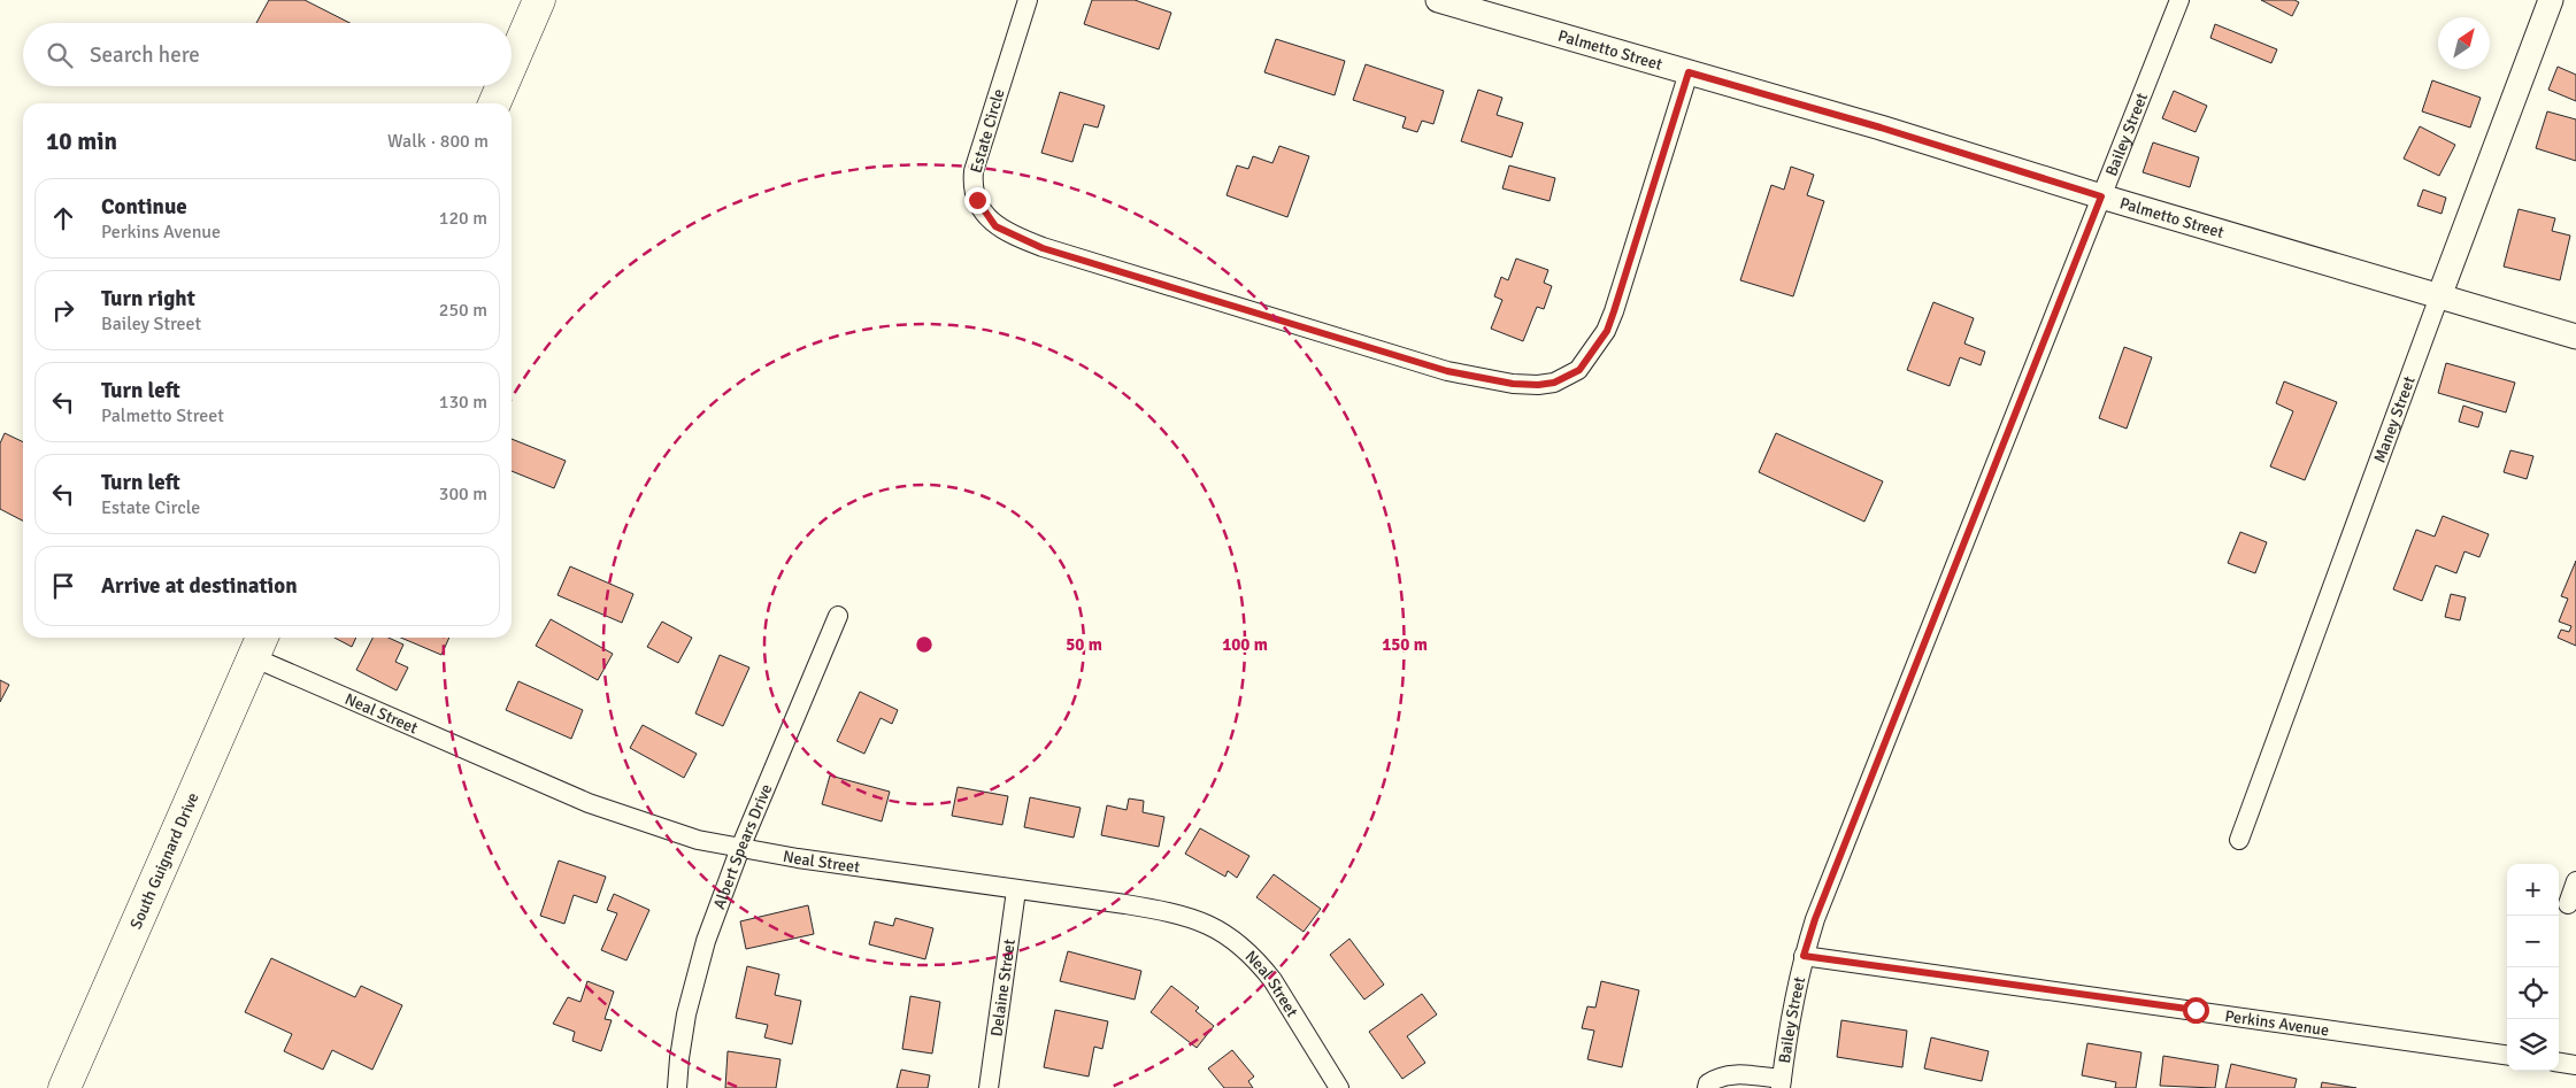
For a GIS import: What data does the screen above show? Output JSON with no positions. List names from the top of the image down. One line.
{"streets":{"highway":["South Guignard Drive"],"street":["Palmetto Street","Estate Circle","Bailey Street","Maney Street","Neal Street","Albert Spears Drive","Delaine Street","Perkins Avenue"]},"crossings":[["Palmetto Street","Estate Circle"],["Palmetto Street","Bailey Street"],["Palmetto Street","Maney Street"],["Bailey Street","Perkins Avenue"],["Neal Street","Albert Spears Drive"],["Neal Street","South Guignard Drive"],["Neal Street","Delaine Street"]],"north":"top right","page":{"search":"Search here","heading":["10 min","Walk · 800 m"],"list":[["Continue","Perkins Avenue","120 m"],["Turn right","Bailey Street","250 m"],["Turn left","Palmetto Street","130 m"],["Turn left","Estate Circle","300 m"],"Arrive at destination"],"map_buttons":["+","−"]},"rings":["50 m","100 m","150 m"]}
